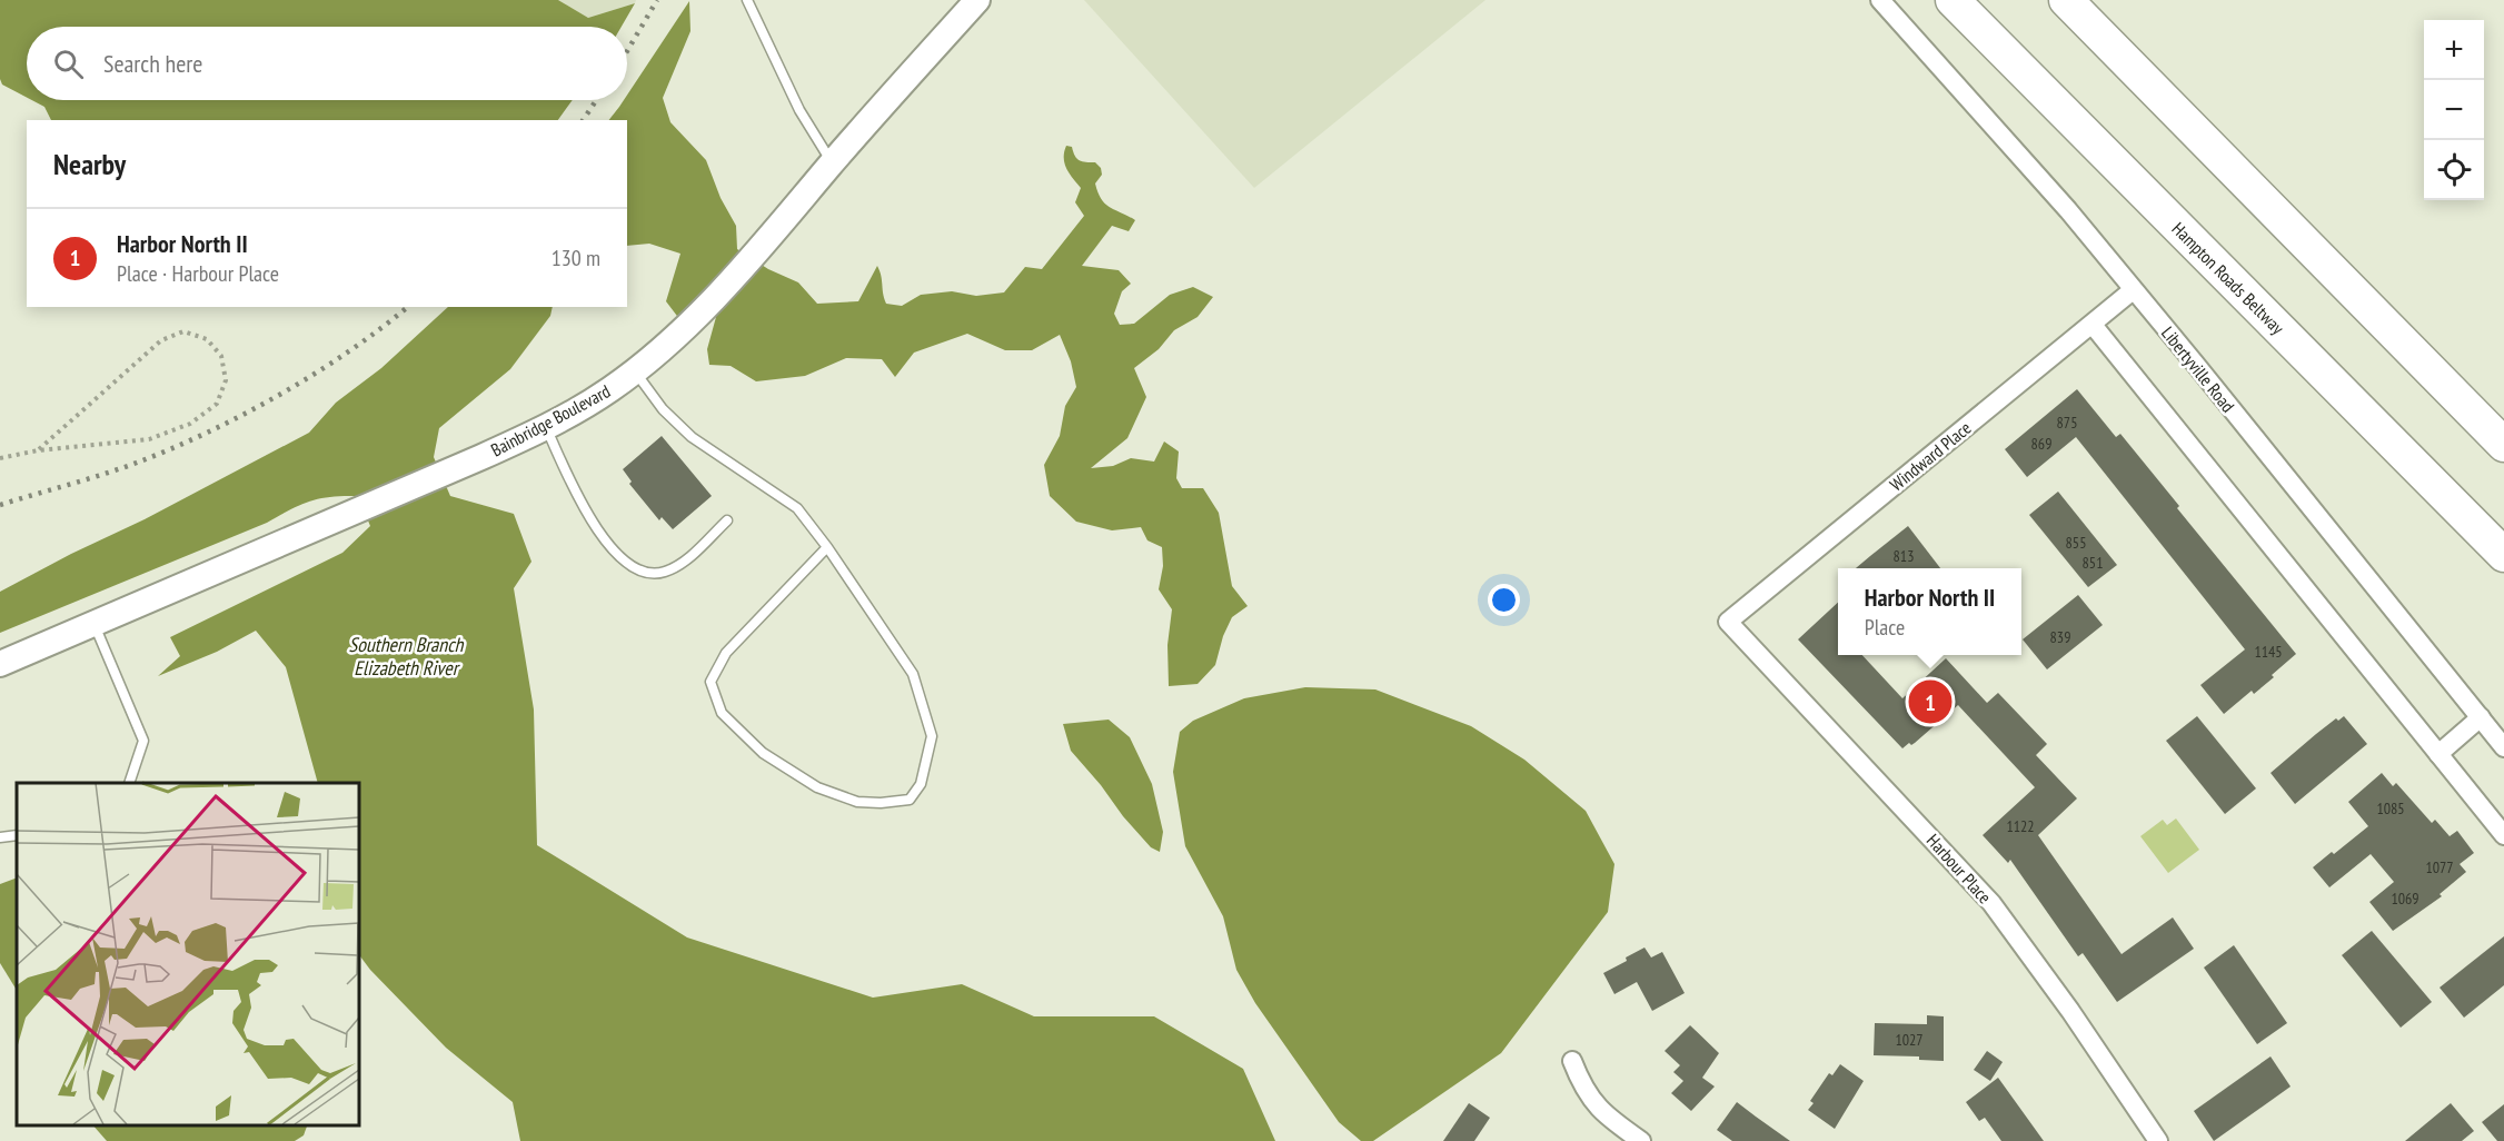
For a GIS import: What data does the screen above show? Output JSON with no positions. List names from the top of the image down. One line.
{"streets":{"highway":["Hampton Roads Beltway"],"main road":["Bainbridge Boulevard"],"street":["Libertyville Road","Windward Place","Harbour Place"]},"crossings":[["Libertyville Road","Windward Place"],["Windward Place","Harbour Place"]],"water":["Southern Branch Elizabeth River"],"house_numbers":["875","869","855","813","851","839","1145","1085","1122","1077","1069","1027"],"page":{"map_buttons":["+","−"],"search":"Search here","heading":"Nearby","list":[{"mark":"1","name":"Harbor North II","note":"Place · Harbour Place","value":"130 m"}],"popup":["Harbor North II","Place"],"pins":"1"}}
